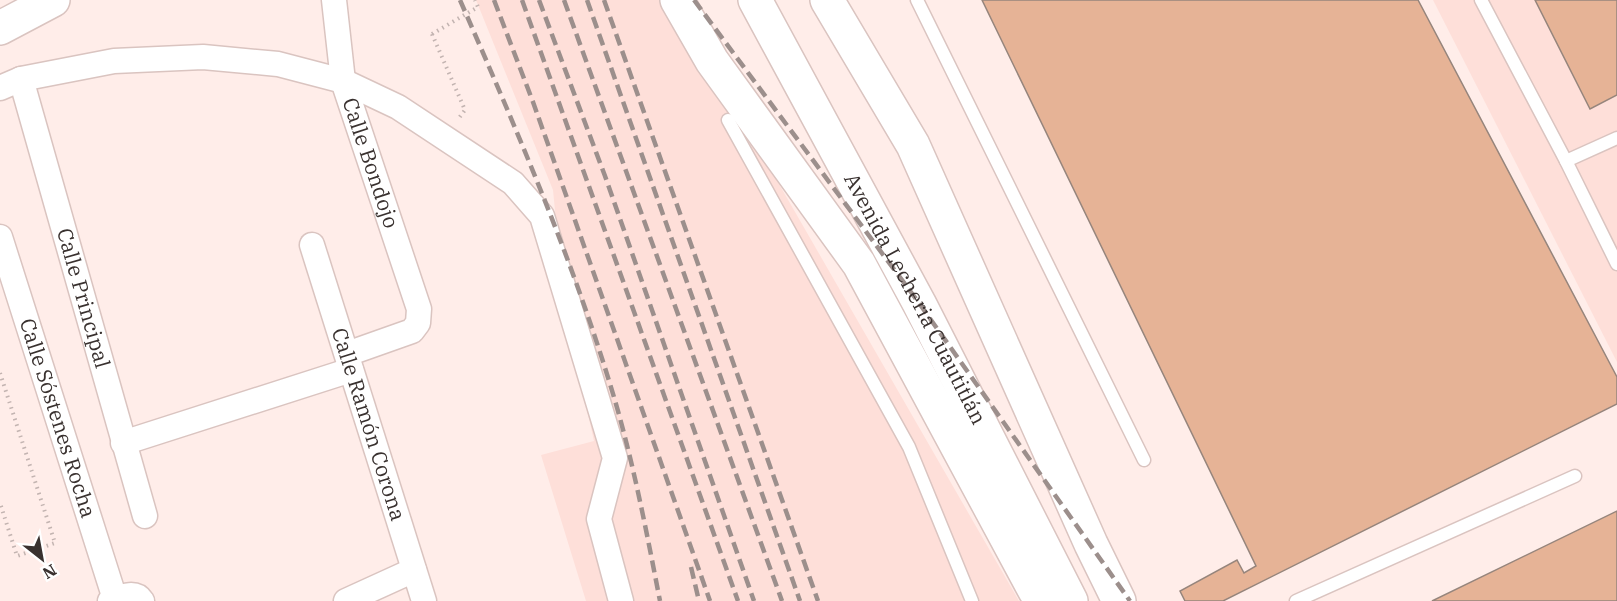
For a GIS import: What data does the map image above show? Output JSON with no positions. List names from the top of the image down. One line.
{"streets":{"main road":["Avenida Lecheria Cuautitlán"],"street":["Calle Bondojo","Calle Principal","Calle Sóstenes Rocha","Calle Ramón Corona"]},"crossings":[["Calle Bondojo","Calle Ramón Corona"]],"north":"bottom right"}
